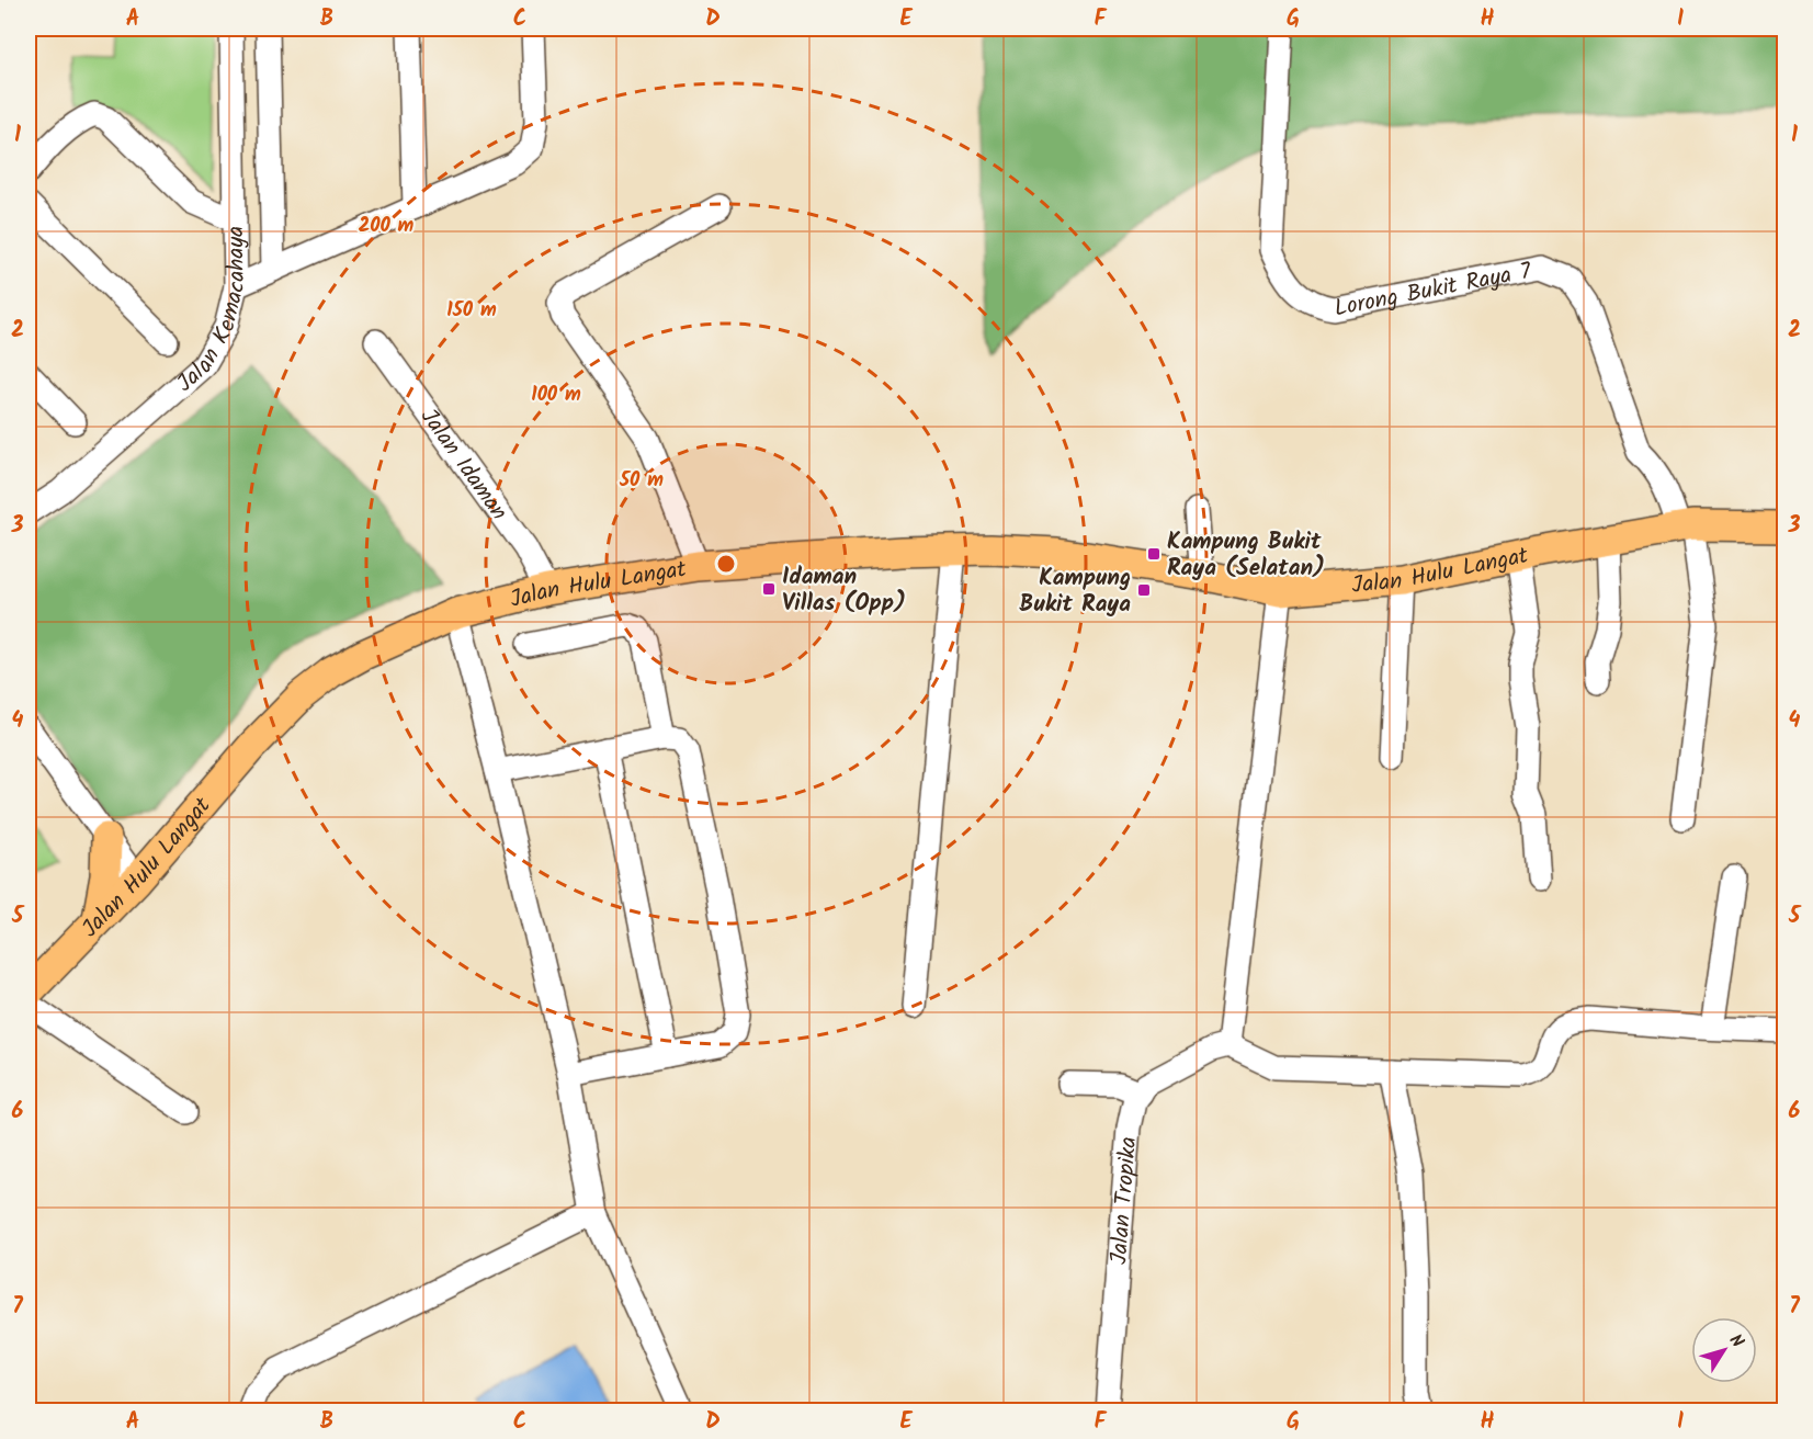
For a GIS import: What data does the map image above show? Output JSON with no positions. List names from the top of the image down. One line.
{"streets":{"main road":["Jalan Hulu Langat"],"street":["Lorong Bukit Raya 7","Jalan Kemacahaya","Jalan Idaman","Jalan Tropika"]},"crossings":[["Lorong Bukit Raya 7","Jalan Hulu Langat"],["Jalan Idaman","Jalan Hulu Langat"]],"places":{"transit":["Kampung Bukit Raya (Selatan)","Idaman Villas (Opp)","Kampung Bukit Raya"]},"north":"top right","grid":{"columns":["A","B","C","D","E","F","G","H","I"],"rows":["1","2","3","4","5","6","7"]},"rings":["200 m","150 m","100 m","50 m"]}
